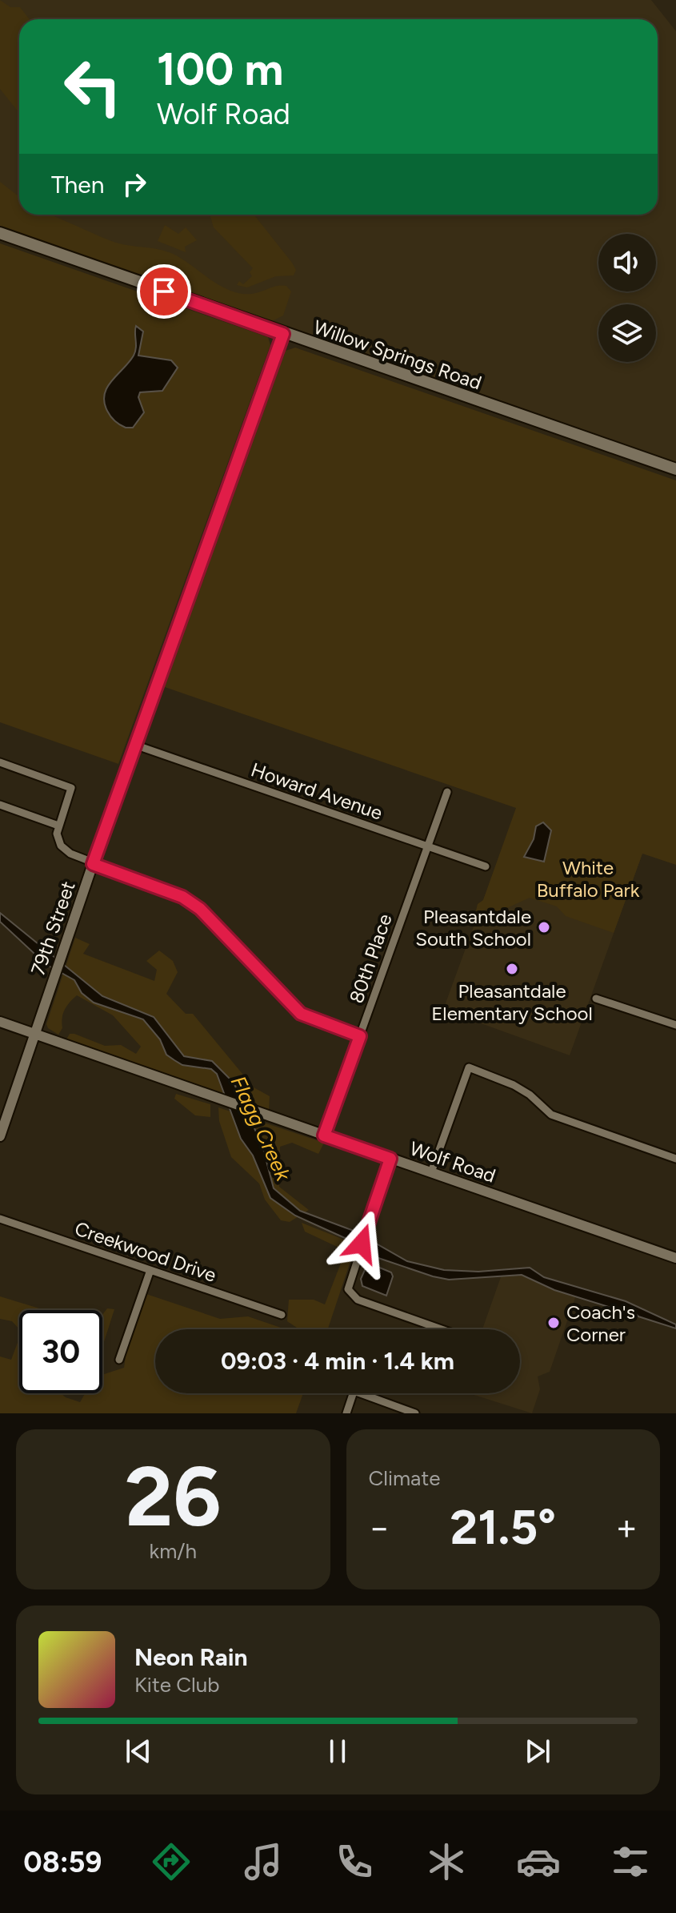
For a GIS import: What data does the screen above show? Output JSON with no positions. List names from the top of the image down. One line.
{"streets":{"main road":["Willow Springs Road"],"street":["Howard Avenue","79th Street","80th Place","Wolf Road","Creekwood Drive"]},"crossings":[["Willow Springs Road","79th Street"],["Howard Avenue","79th Street"],["Howard Avenue","80th Place"],["79th Street","Wolf Road"],["80th Place","Wolf Road"]],"water":["Flagg Creek"],"parks":["White Buffalo Park"],"places":["Pleasantdale South School","Pleasantdale Elementary School","Coach's Corner"],"page":{"turn":["100 m","Wolf Road"],"then":"Then","limit":"30","trip":"09:03 · 4 min · 1.4 km","tile":[["26","km/h"],"Climate"],"heat":["−","21.5°","+"],"song":["Neon Rain","Kite Club"],"tabs":"08:59"}}
